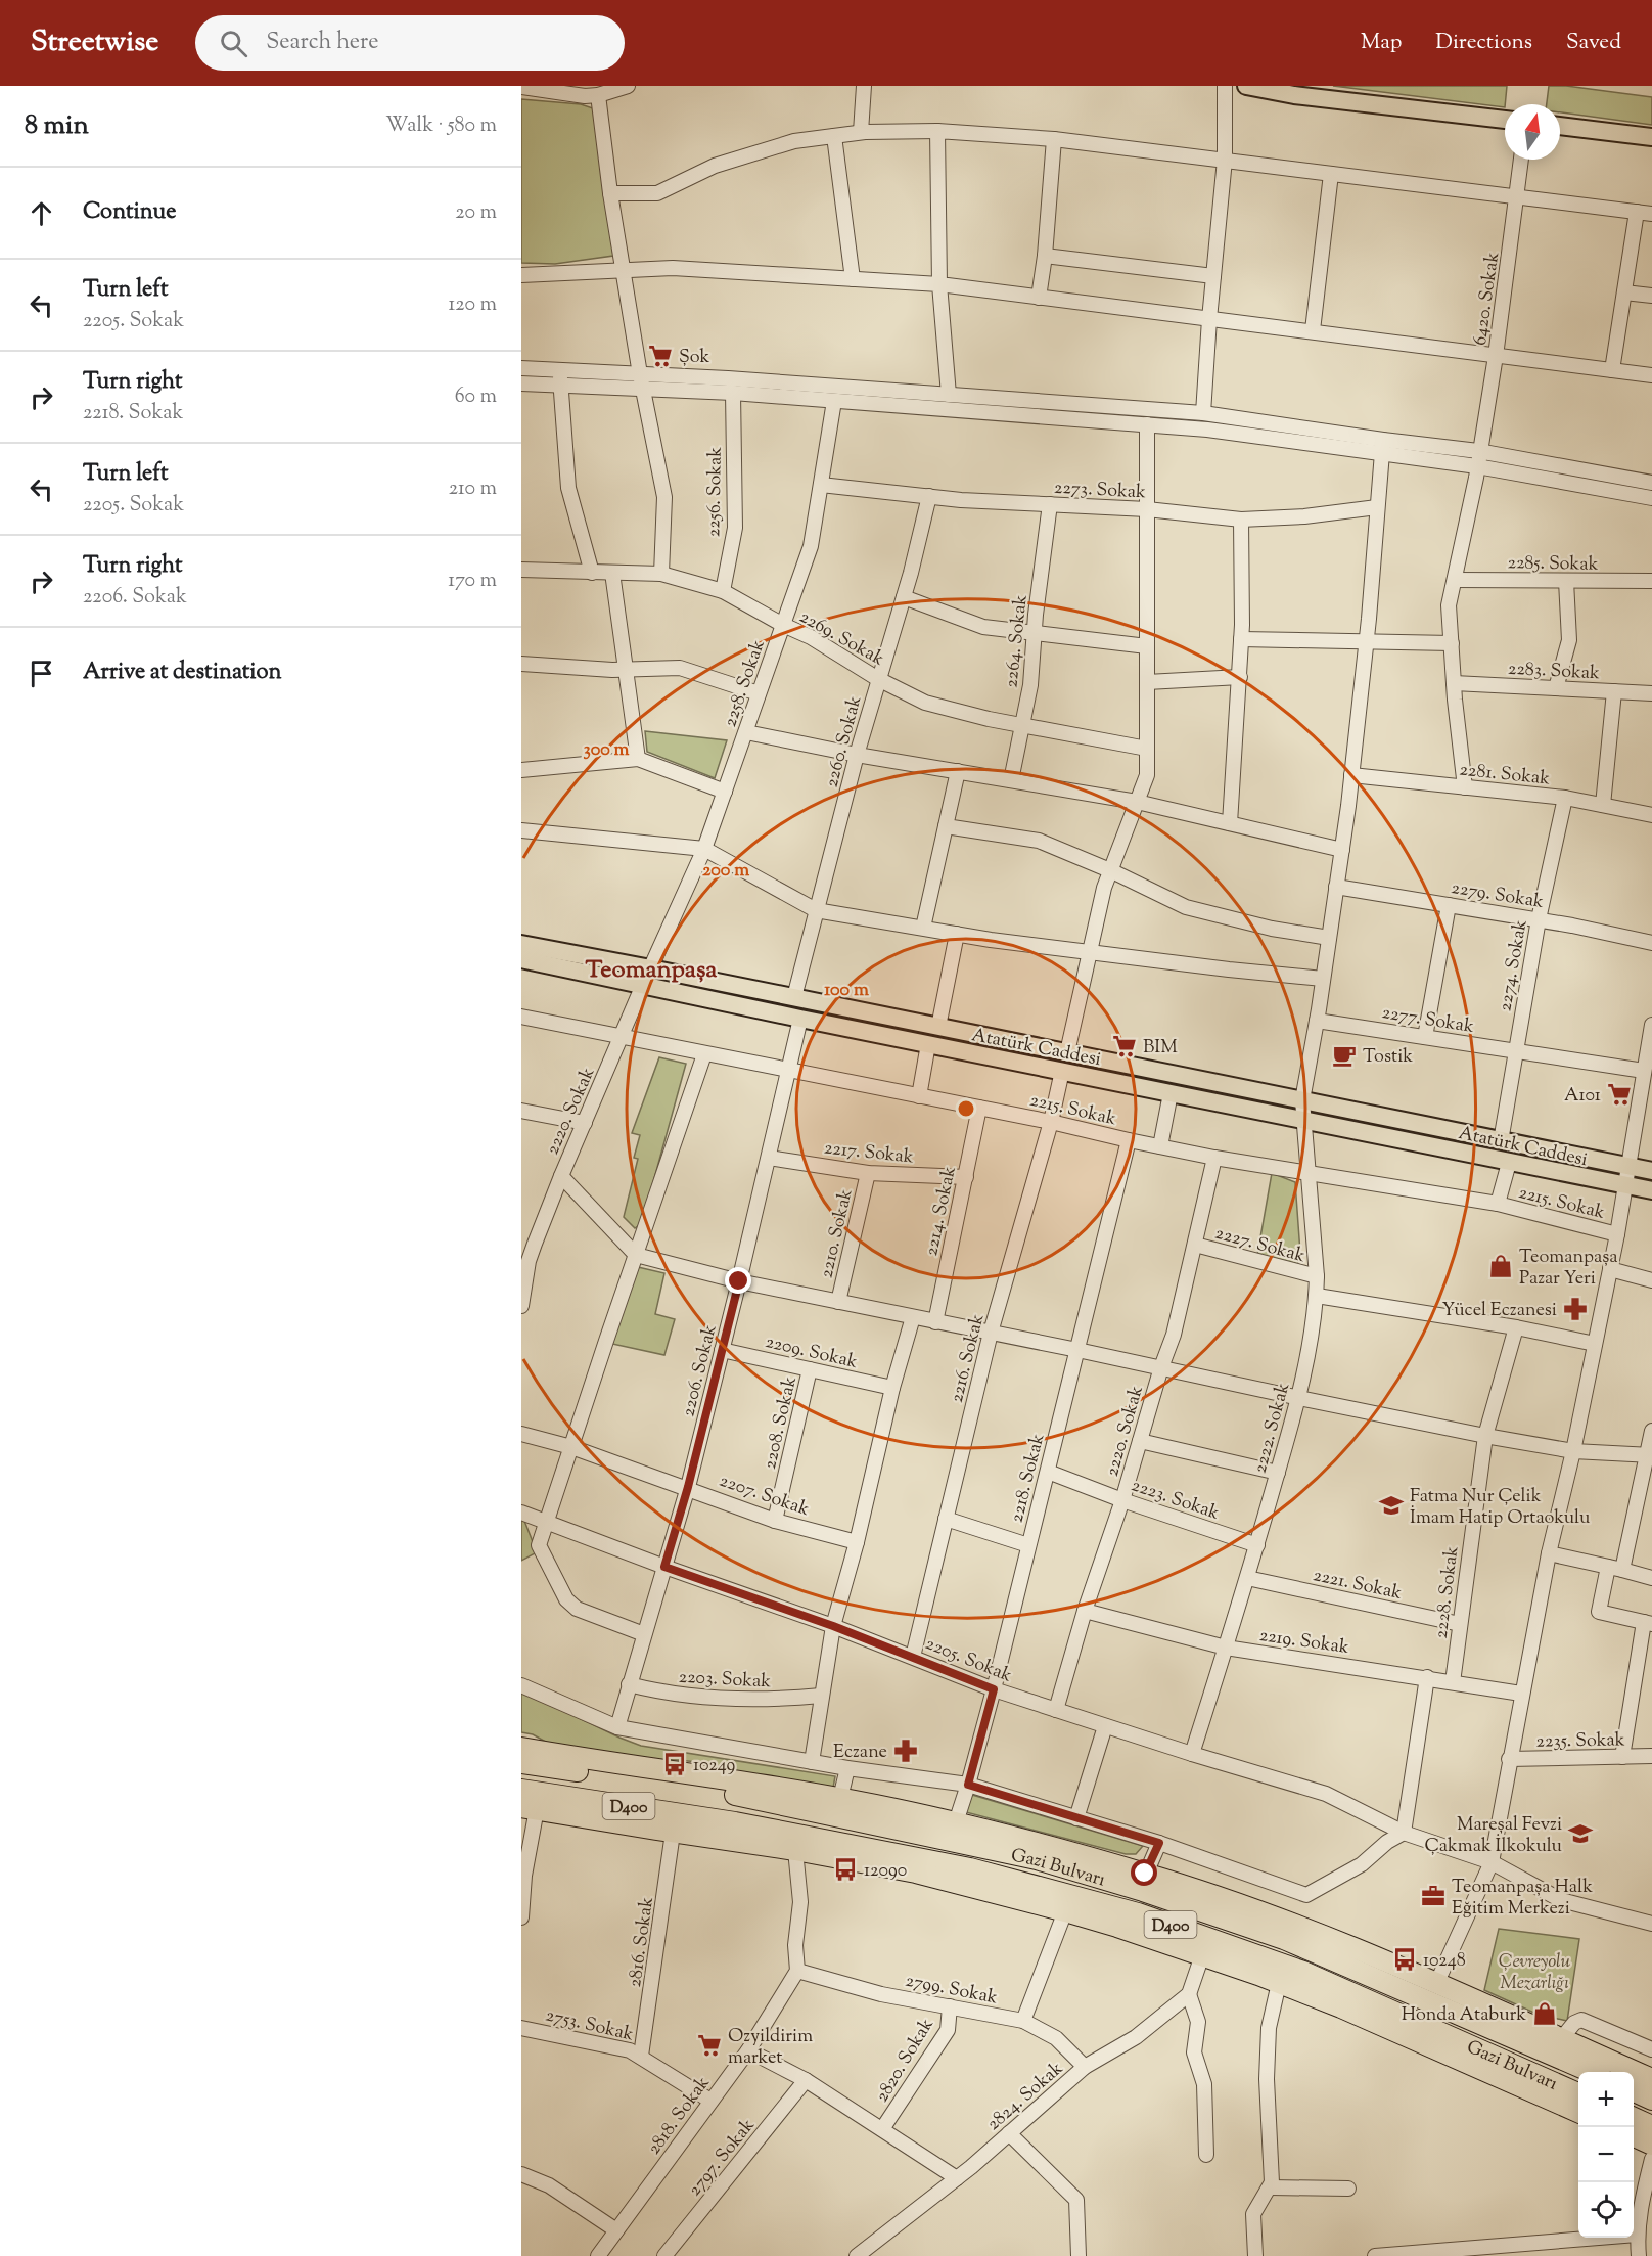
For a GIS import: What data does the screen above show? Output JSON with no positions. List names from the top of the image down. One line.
{"streets":{"highway":["D400","Gazi Bulvarı"],"main road":["Atatürk Caddesi"],"street":["6420. Sokak","2273. Sokak","2256. Sokak","2285. Sokak","2269. Sokak","2264. Sokak","2283. Sokak","2258. Sokak","2260. Sokak","2281. Sokak","2279. Sokak","2274. Sokak","2277. Sokak","2215. Sokak","2220. Sokak","2217. Sokak","2214. Sokak","2210. Sokak","2227. Sokak","2209. Sokak","2216. Sokak","2206. Sokak","2208. Sokak","2222. Sokak","2218. Sokak","2207. Sokak","2223. Sokak","2221. Sokak","2228. Sokak","2219. Sokak","2205. Sokak","2203. Sokak","2235. Sokak","2816. Sokak","2799. Sokak","2753. Sokak","2820. Sokak","2824. Sokak","2818. Sokak","2797. Sokak"]},"crossings":[["6420. Sokak","2285. Sokak"],["6420. Sokak","2283. Sokak"],["6420. Sokak","2281. Sokak"],["2273. Sokak","2264. Sokak"],["2273. Sokak","2258. Sokak"],["2273. Sokak","2260. Sokak"],["2273. Sokak","2222. Sokak"],["2256. Sokak","2269. Sokak"],["2269. Sokak","2264. Sokak"],["2269. Sokak","2258. Sokak"],["2269. Sokak","2260. Sokak"],["2258. Sokak","Atatürk Caddesi"],["2258. Sokak","2220. Sokak"],["2260. Sokak","Atatürk Caddesi"],["2281. Sokak","2274. Sokak"],["2281. Sokak","2222. Sokak"],["2279. Sokak","2274. Sokak"],["2279. Sokak","2222. Sokak"],["2274. Sokak","2277. Sokak"],["2274. Sokak","Atatürk Caddesi"],["2277. Sokak","2222. Sokak"],["Atatürk Caddesi","2220. Sokak"],["Atatürk Caddesi","2216. Sokak"],["Atatürk Caddesi","2206. Sokak"],["Atatürk Caddesi","2222. Sokak"],["2215. Sokak","2220. Sokak"],["2215. Sokak","2214. Sokak"],["2215. Sokak","2216. Sokak"],["2215. Sokak","2206. Sokak"],["2215. Sokak","2222. Sokak"],["2215. Sokak","2218. Sokak"],["2220. Sokak","2227. Sokak"],["2220. Sokak","2223. Sokak"],["2220. Sokak","2219. Sokak"],["2220. Sokak","2205. Sokak"],["2217. Sokak","2214. Sokak"],["2217. Sokak","2210. Sokak"],["2217. Sokak","2206. Sokak"],["2227. Sokak","2222. Sokak"],["2209. Sokak","2206. Sokak"],["2209. Sokak","2208. Sokak"],["2216. Sokak","2205. Sokak"],["2206. Sokak","2207. Sokak"],["2206. Sokak","2205. Sokak"],["2206. Sokak","2203. Sokak"],["2208. Sokak","2207. Sokak"],["2222. Sokak","2223. Sokak"],["2222. Sokak","2221. Sokak"],["2222. Sokak","2219. Sokak"],["2222. Sokak","2205. Sokak"],["2218. Sokak","2223. Sokak"],["2218. Sokak","2205. Sokak"],["2221. Sokak","2228. Sokak"],["2228. Sokak","2219. Sokak"],["2816. Sokak","2753. Sokak"],["2799. Sokak","2820. Sokak"],["2799. Sokak","2824. Sokak"],["2799. Sokak","2818. Sokak"],["2753. Sokak","2818. Sokak"]],"districts":["Teomanpaşa"],"parks":["Çevreyolu Mezarlığı"],"places":{"supermarket":["Şok","BIM","A101","Ozyildirim market"],"cafe":["Tostik"],"shop":["Teomanpaşa Pazar Yeri","Honda Ataburk"],"pharmacy":["Yücel Eczanesi","Eczane"],"school or university":["Fatma Nur Çelik İmam Hatip Ortaokulu","Mareşal Fevzi Çakmak İlkokulu"],"bus stop":["10249","12090","10248"],"office":["Teomanpaşa Halk Eğitim Merkezi"]},"north":"top","page":{"header":"Streetwise","search":"Search here","nav":["Map","Directions","Saved"],"heading":["8 min","Walk · 580 m"],"list":[["Continue","20 m"],["Turn left","2205. Sokak","120 m"],["Turn right","2218. Sokak","60 m"],["Turn left","2205. Sokak","210 m"],["Turn right","2206. Sokak","170 m"],"Arrive at destination"],"map_buttons":["+","−"]},"rings":["300 m","200 m","100 m"]}
